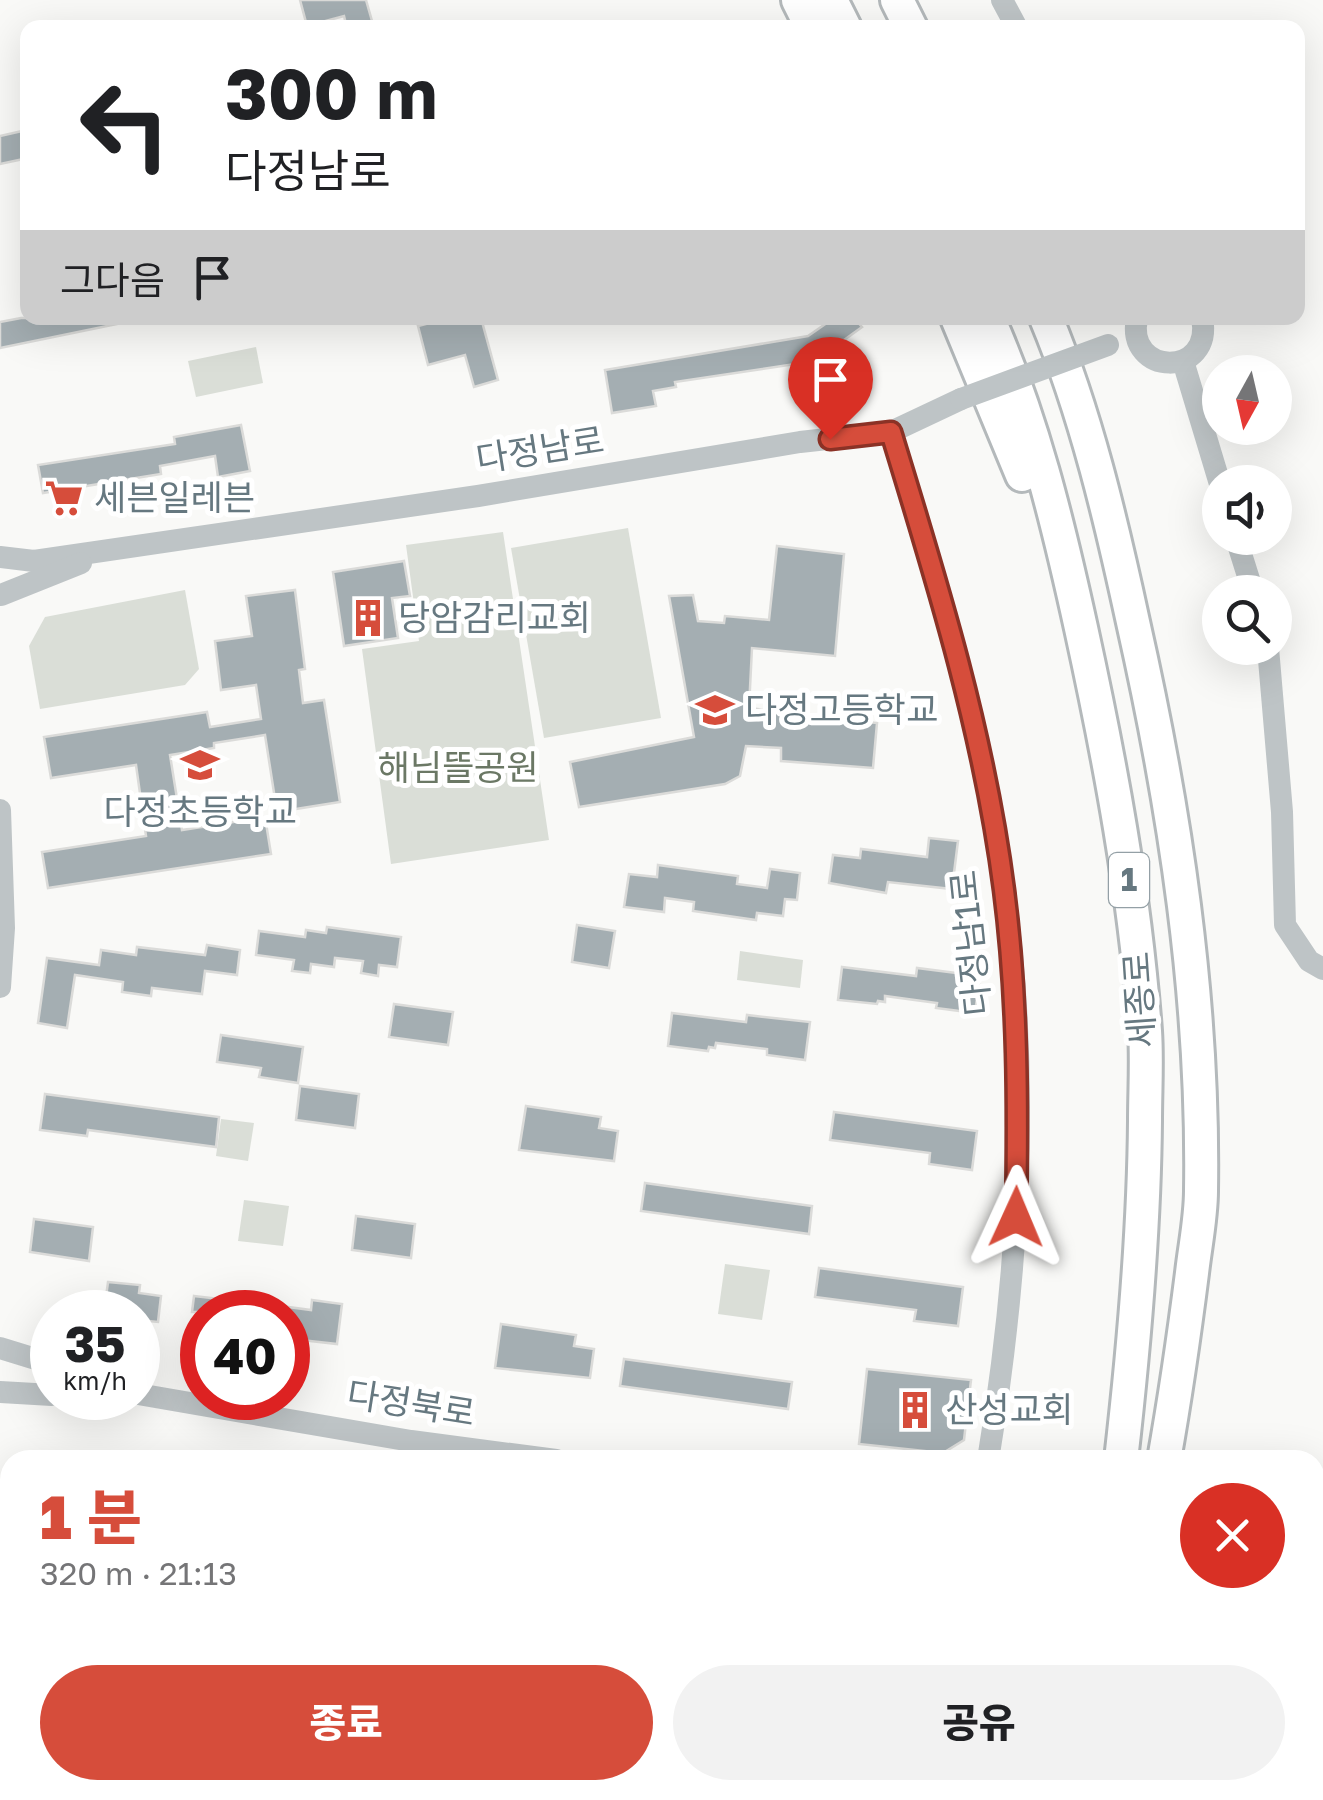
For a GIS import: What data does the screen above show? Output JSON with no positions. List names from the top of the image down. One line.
{"streets":{"highway":["1","세종로"],"street":["다정남로","다정남1로","다정북로"]},"crossings":[["다정남로","다정남1로"]],"parks":["해님뜰공원"],"places":{"supermarket":["세븐일레븐"],"building":["당암감리교회","산성교회"],"school or university":["다정고등학교","다정초등학교"]},"north":"bottom","page":{"turn":["300 m","다정남로"],"then":"그다음","speed":"35 km/h","limit":"40","heading":["1 분","320 m · 21:13"],"buttons":["종료","공유"]}}
